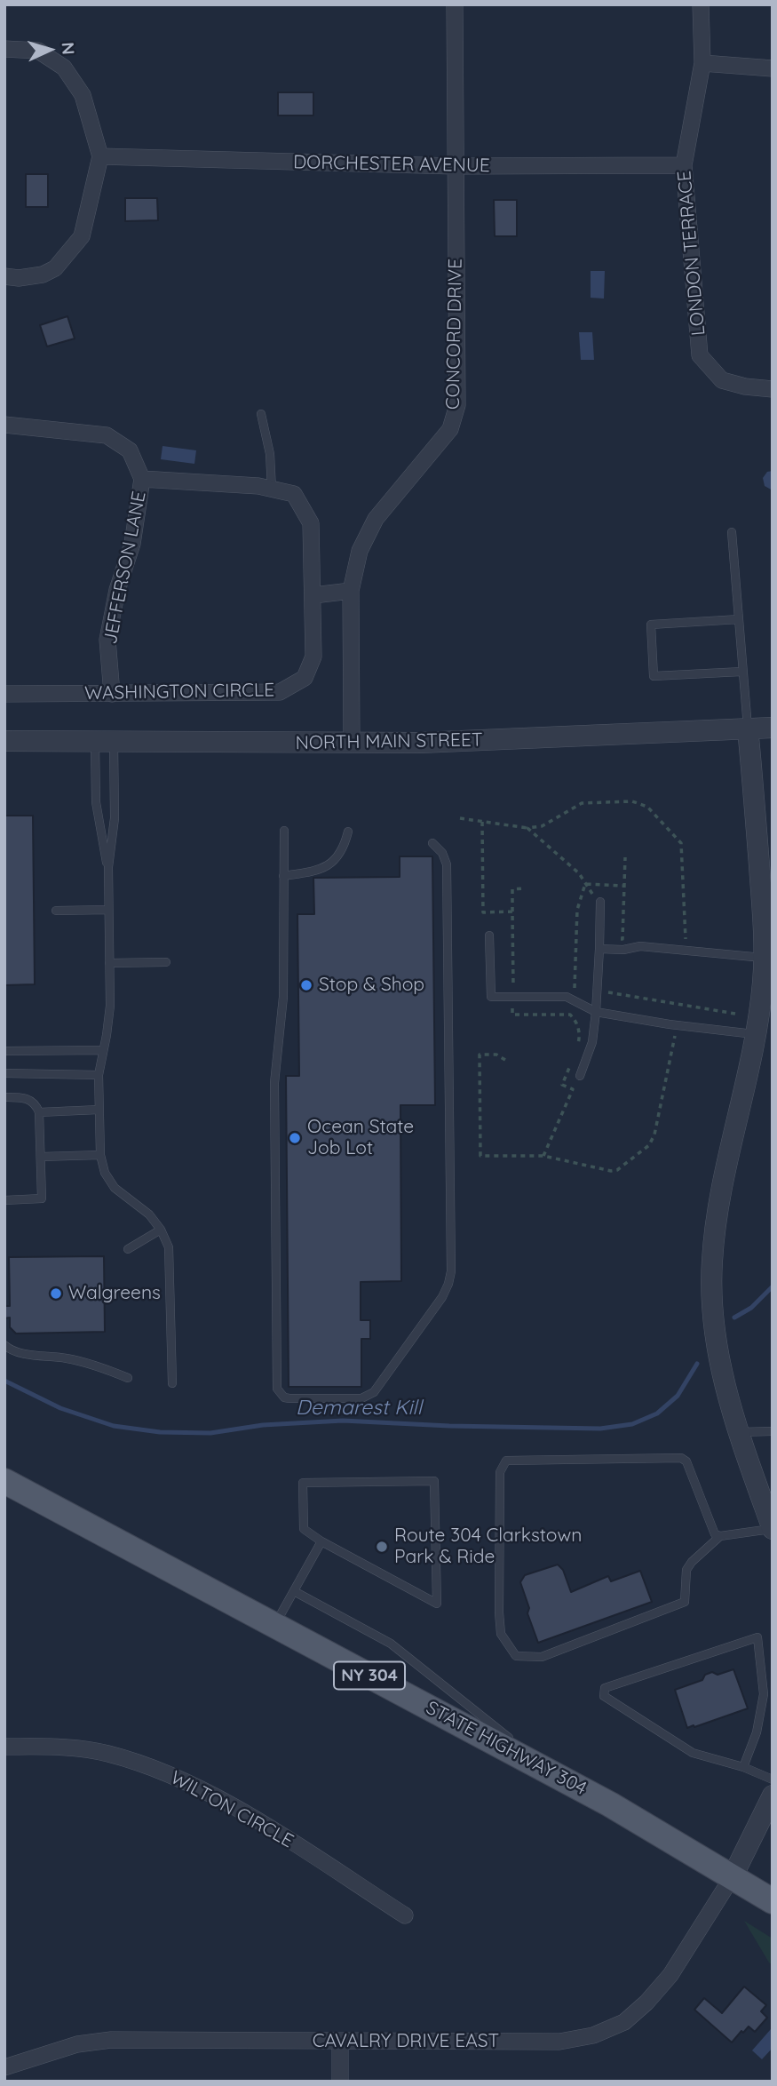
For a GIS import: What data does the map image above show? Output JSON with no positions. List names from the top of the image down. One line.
{"streets":{"main road":["NY 304","STATE HIGHWAY 304"],"street":["DORCHESTER AVENUE","LONDON TERRACE","CONCORD DRIVE","JEFFERSON LANE","WASHINGTON CIRCLE","NORTH MAIN STREET","WILTON CIRCLE","CAVALRY DRIVE EAST"]},"crossings":[["DORCHESTER AVENUE","LONDON TERRACE"],["DORCHESTER AVENUE","CONCORD DRIVE"],["CONCORD DRIVE","NORTH MAIN STREET"],["JEFFERSON LANE","WASHINGTON CIRCLE"],["STATE HIGHWAY 304","CAVALRY DRIVE EAST"]],"water":["Demarest Kill"],"places":["Stop & Shop","Ocean State Job Lot","Walgreens","Route 304 Clarkstown Park & Ride"],"north":"right"}
